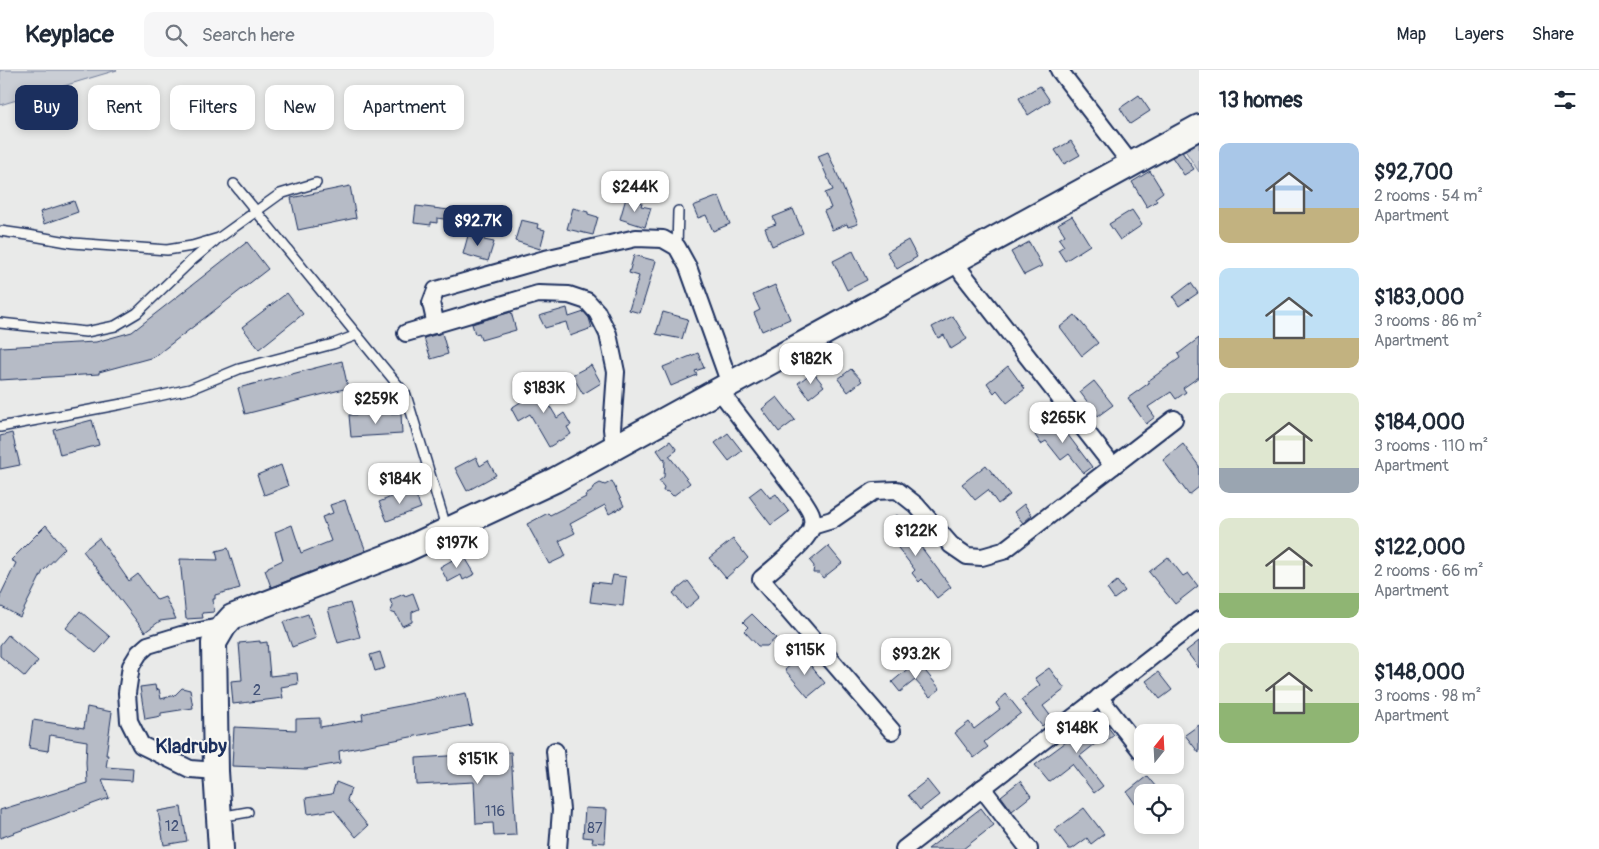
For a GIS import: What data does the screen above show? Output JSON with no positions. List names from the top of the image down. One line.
{"districts":["Kladruby"],"house_numbers":["2","116","12","87"],"north":"top","page":{"header":"Keyplace","search":"Search here","nav":["Map","Layers","Share"],"heading":"13 homes","chip":["Buy","Rent","Filters","New","Apartment"],"list":[{"name":"$92,700","note":"2 rooms · 54 m² · Apartment"},{"name":"$183,000","note":"3 rooms · 86 m² · Apartment"},{"name":"$184,000","note":"3 rooms · 110 m² · Apartment"},{"name":"$122,000","note":"2 rooms · 66 m² · Apartment"},{"name":"$148,000","note":"3 rooms · 98 m² · Apartment"}],"price":["$244K","$92.7K","$182K","$183K","$259K","$265K","$184K","$122K","$197K","$115K","$93.2K","$148K","$151K"]}}
